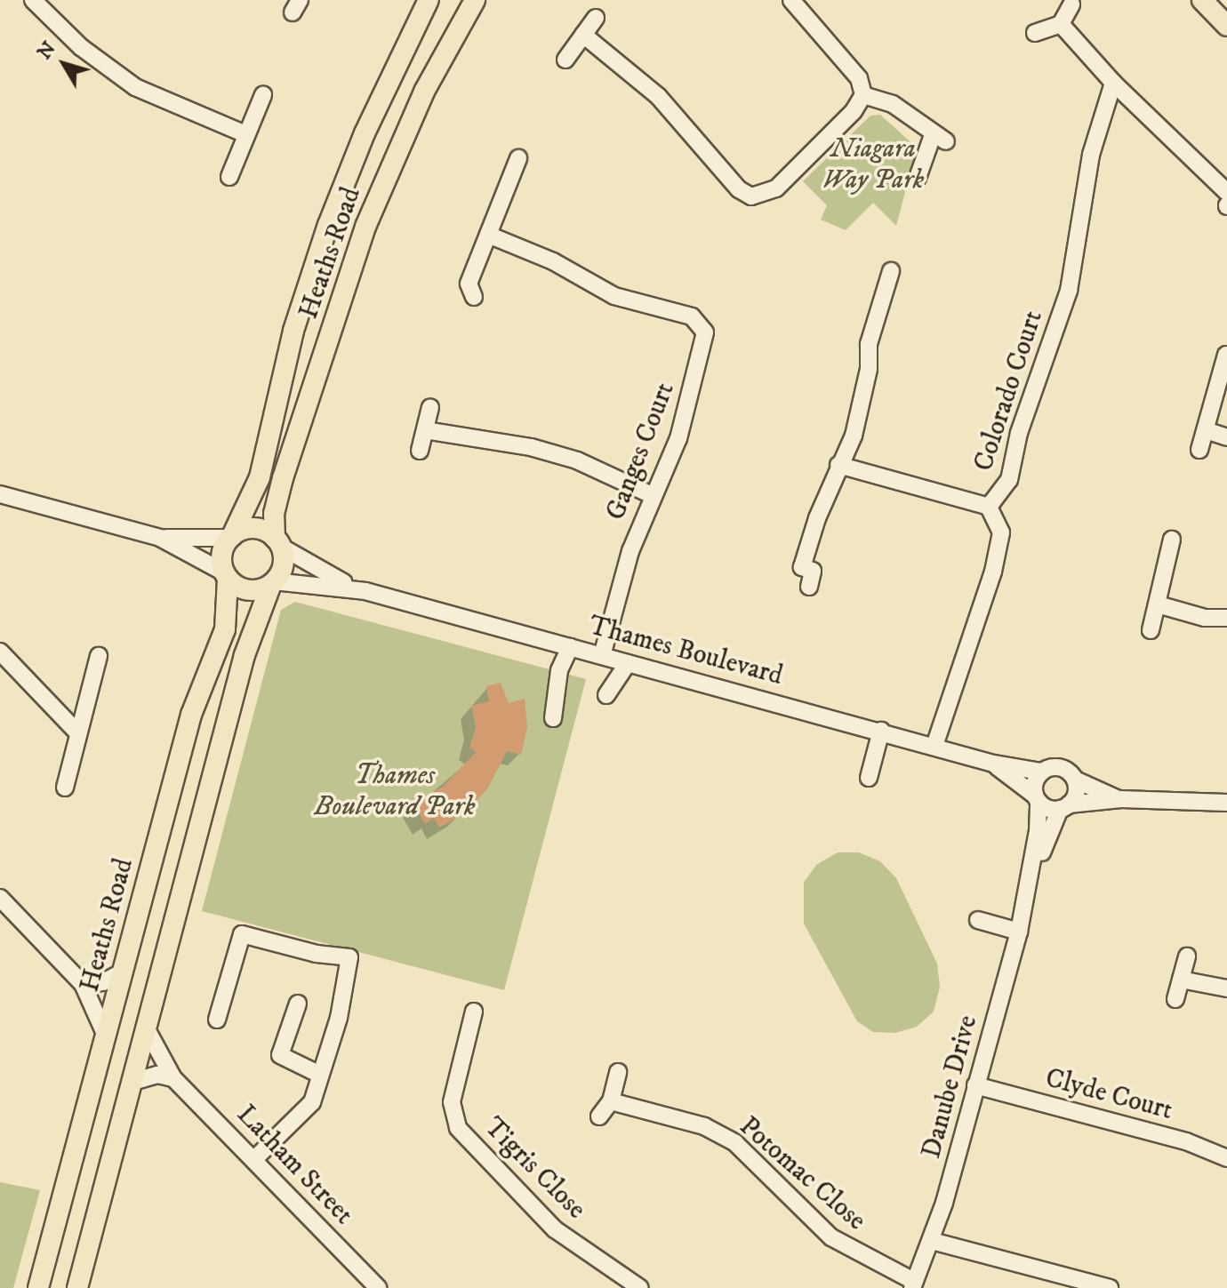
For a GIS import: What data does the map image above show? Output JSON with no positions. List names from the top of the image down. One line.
{"streets":{"main road":["Heaths Road"],"street":["Colorado Court","Ganges Court","Thames Boulevard","Danube Drive","Clyde Court","Latham Street","Tigris Close","Potomac Close"]},"crossings":[["Heaths Road","Thames Boulevard"],["Colorado Court","Thames Boulevard"],["Ganges Court","Thames Boulevard"],["Thames Boulevard","Danube Drive"],["Danube Drive","Clyde Court"],["Danube Drive","Potomac Close"]],"parks":["Niagara Way Park","Thames Boulevard Park"],"north":"top left"}
